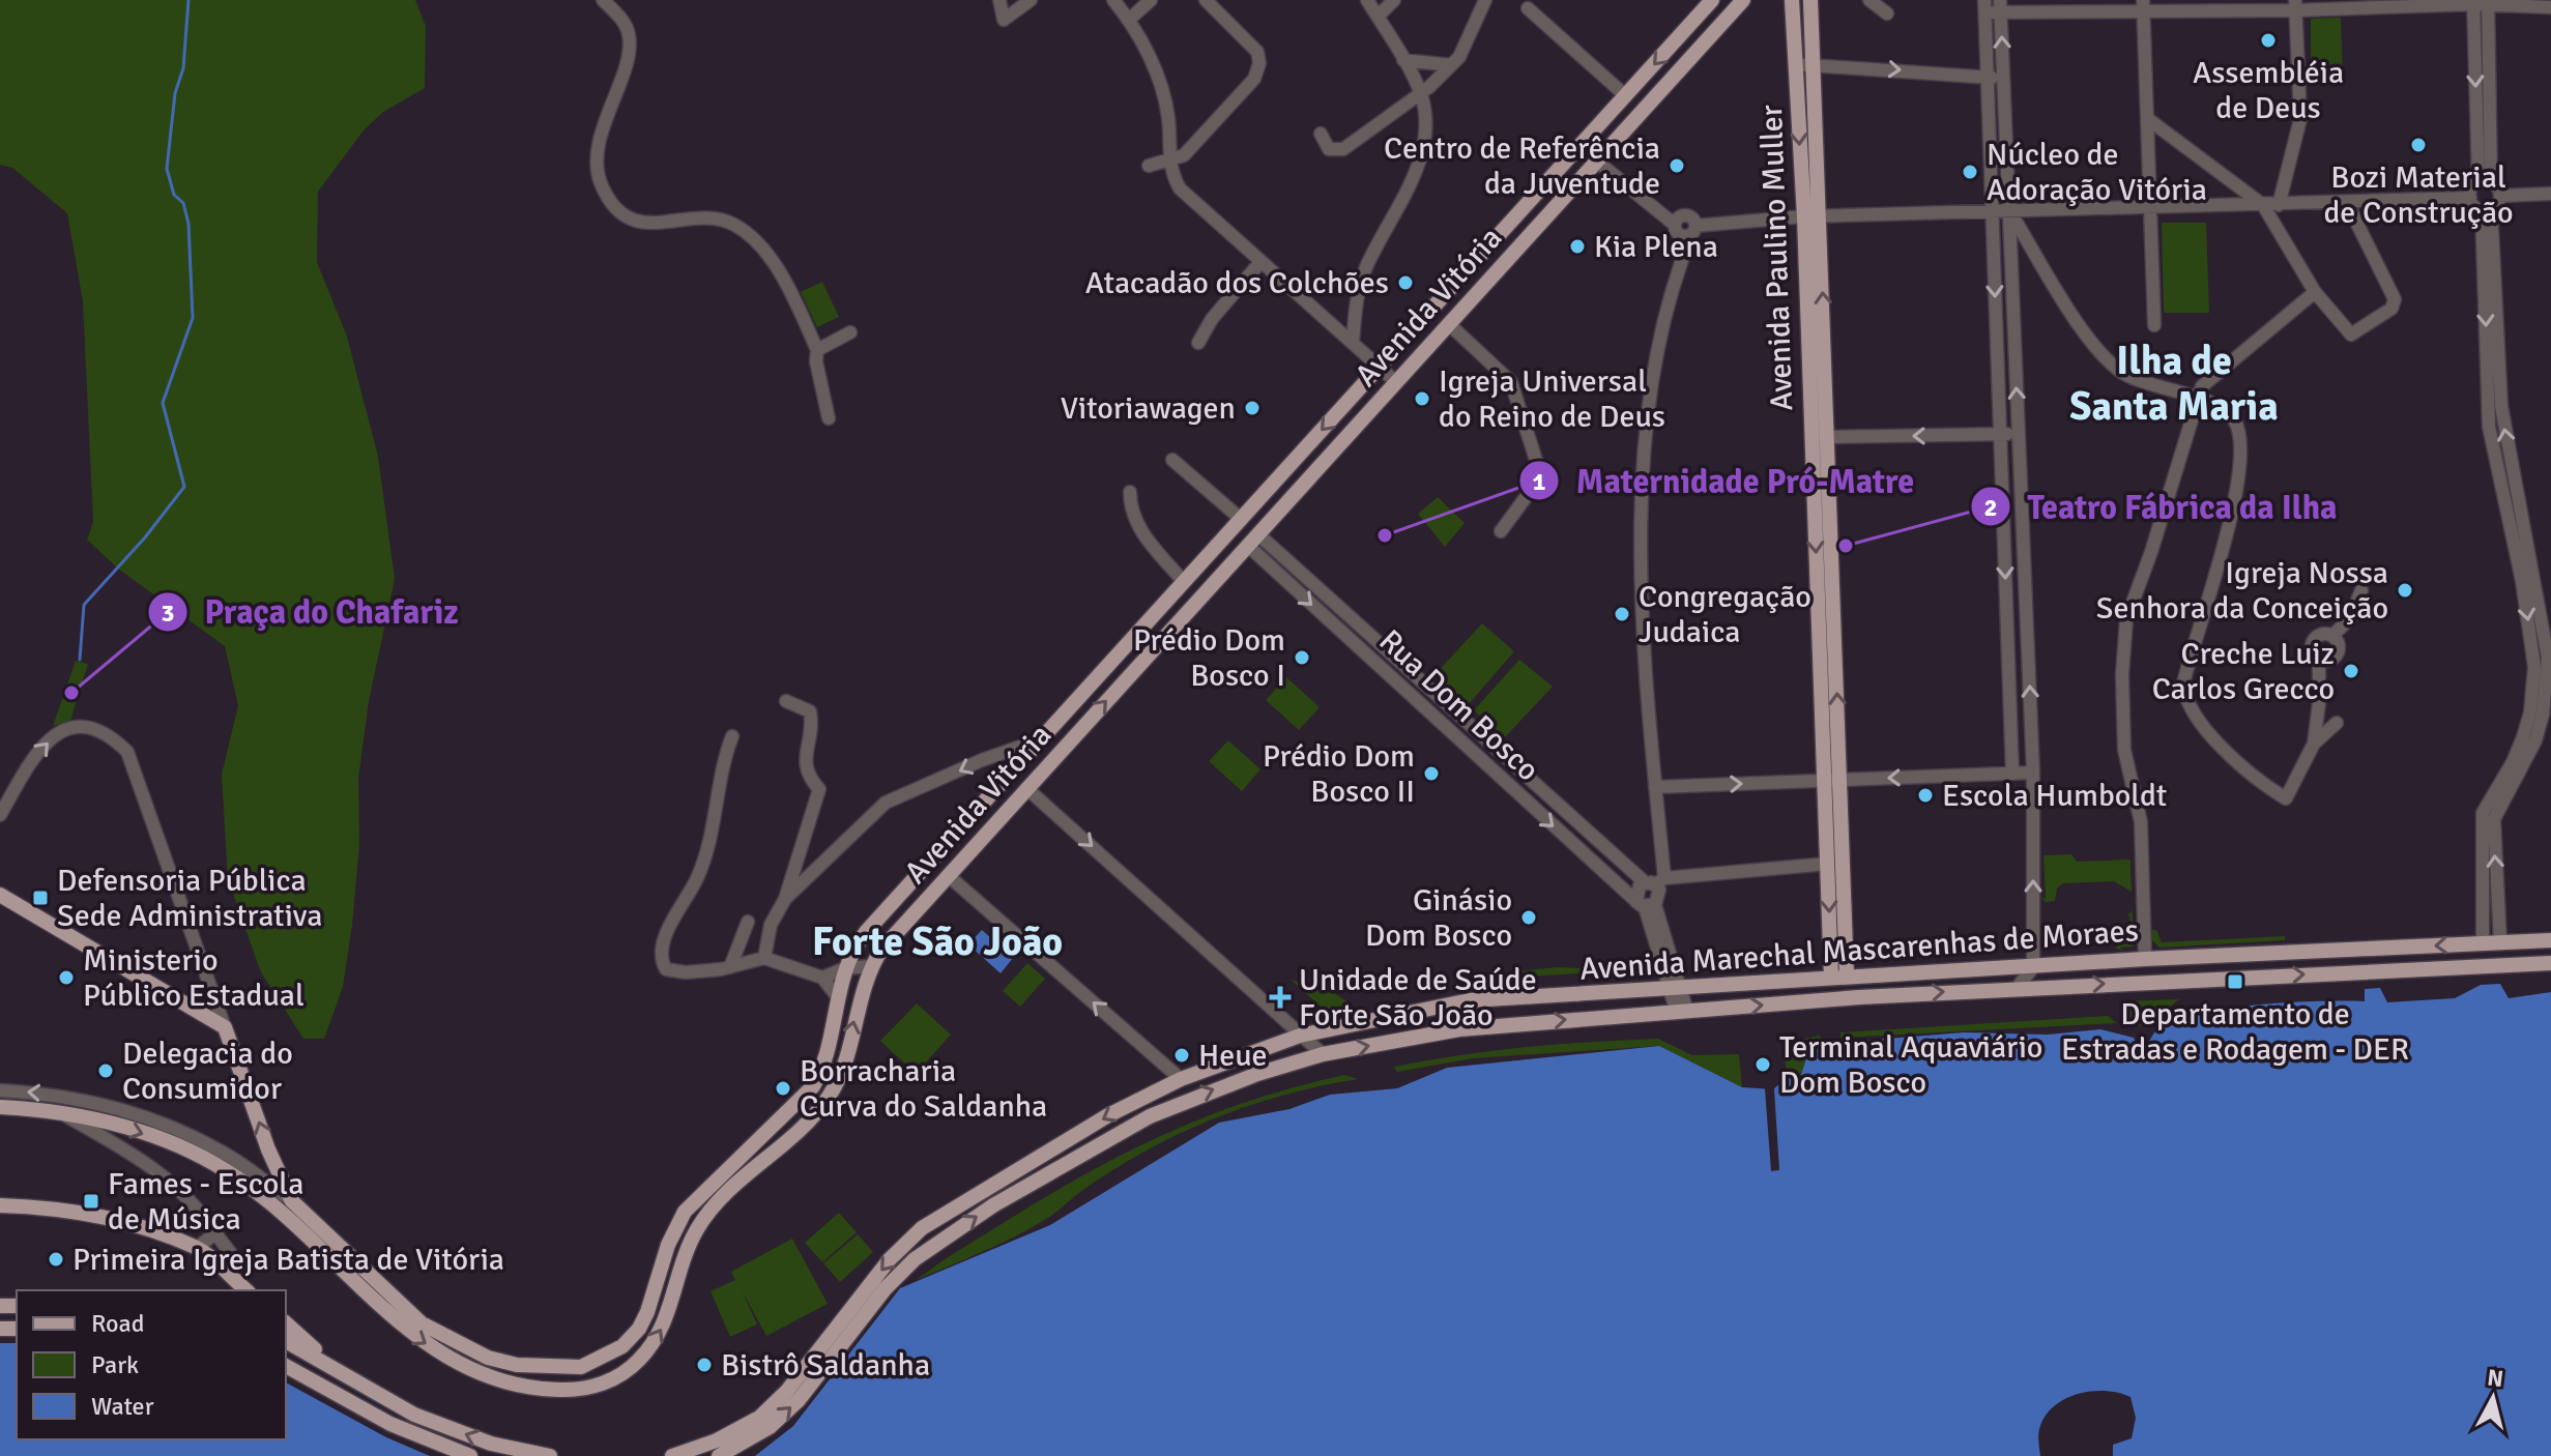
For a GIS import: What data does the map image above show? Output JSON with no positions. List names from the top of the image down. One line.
{"streets":{"main road":["Avenida Paulino Muller","Avenida Vitória","Avenida Marechal Mascarenhas de Moraes"],"street":["Rua Dom Bosco"]},"crossings":[["Avenida Paulino Muller","Avenida Marechal Mascarenhas de Moraes"],["Avenida Vitória","Rua Dom Bosco"]],"districts":["Ilha de Santa Maria","Forte São João"],"places":{"other":["Assembléia de Deus","Bozi Material de Construção","Centro de Referência da Juventude","Núcleo de Adoração Vitória","Kia Plena","Atacadão dos Colchões","Igreja Universal do Reino de Deus","Vitoriawagen","Maternidade Pró-Matre","Teatro Fábrica da Ilha","Igreja Nossa Senhora da Conceição","Congregação Judaica","Prédio Dom Bosco I","Creche Luiz Carlos Grecco","Praça do Chafariz","Prédio Dom Bosco II","Escola Humboldt","Ginásio Dom Bosco","Ministerio Público Estadual","Heue","Terminal Aquaviário Dom Bosco","Delegacia do Consumidor","Borracharia Curva do Saldanha","Primeira Igreja Batista de Vitória","Bistrô Saldanha"],"transit":["Defensoria Pública Sede Administrativa","Departamento de Estradas e Rodagem - DER","Fames - Escola de Música"],"health":["Unidade de Saúde Forte São João"]},"legend":["Road","Park","Water"],"north":"top"}
